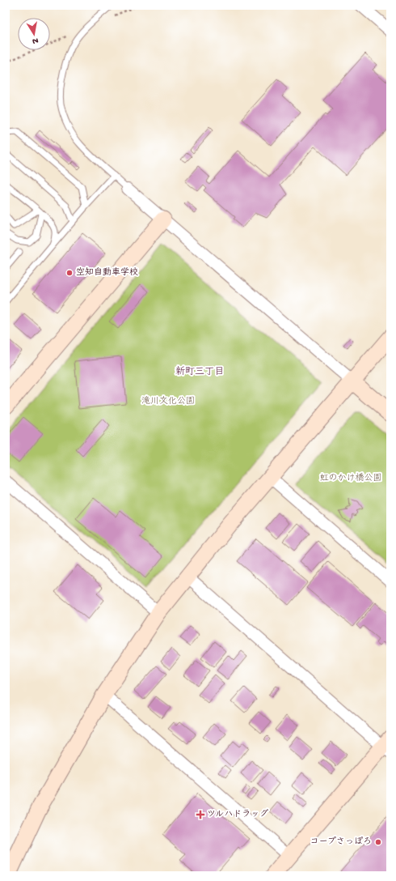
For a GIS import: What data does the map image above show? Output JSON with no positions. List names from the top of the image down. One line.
{"districts":["新町三丁目"],"parks":["滝川文化公園","虹のかけ橋公園"],"places":{"other":["空知自動車学校","コープさっぽろ"],"health":["ツルハドラッグ"]},"north":"bottom"}
